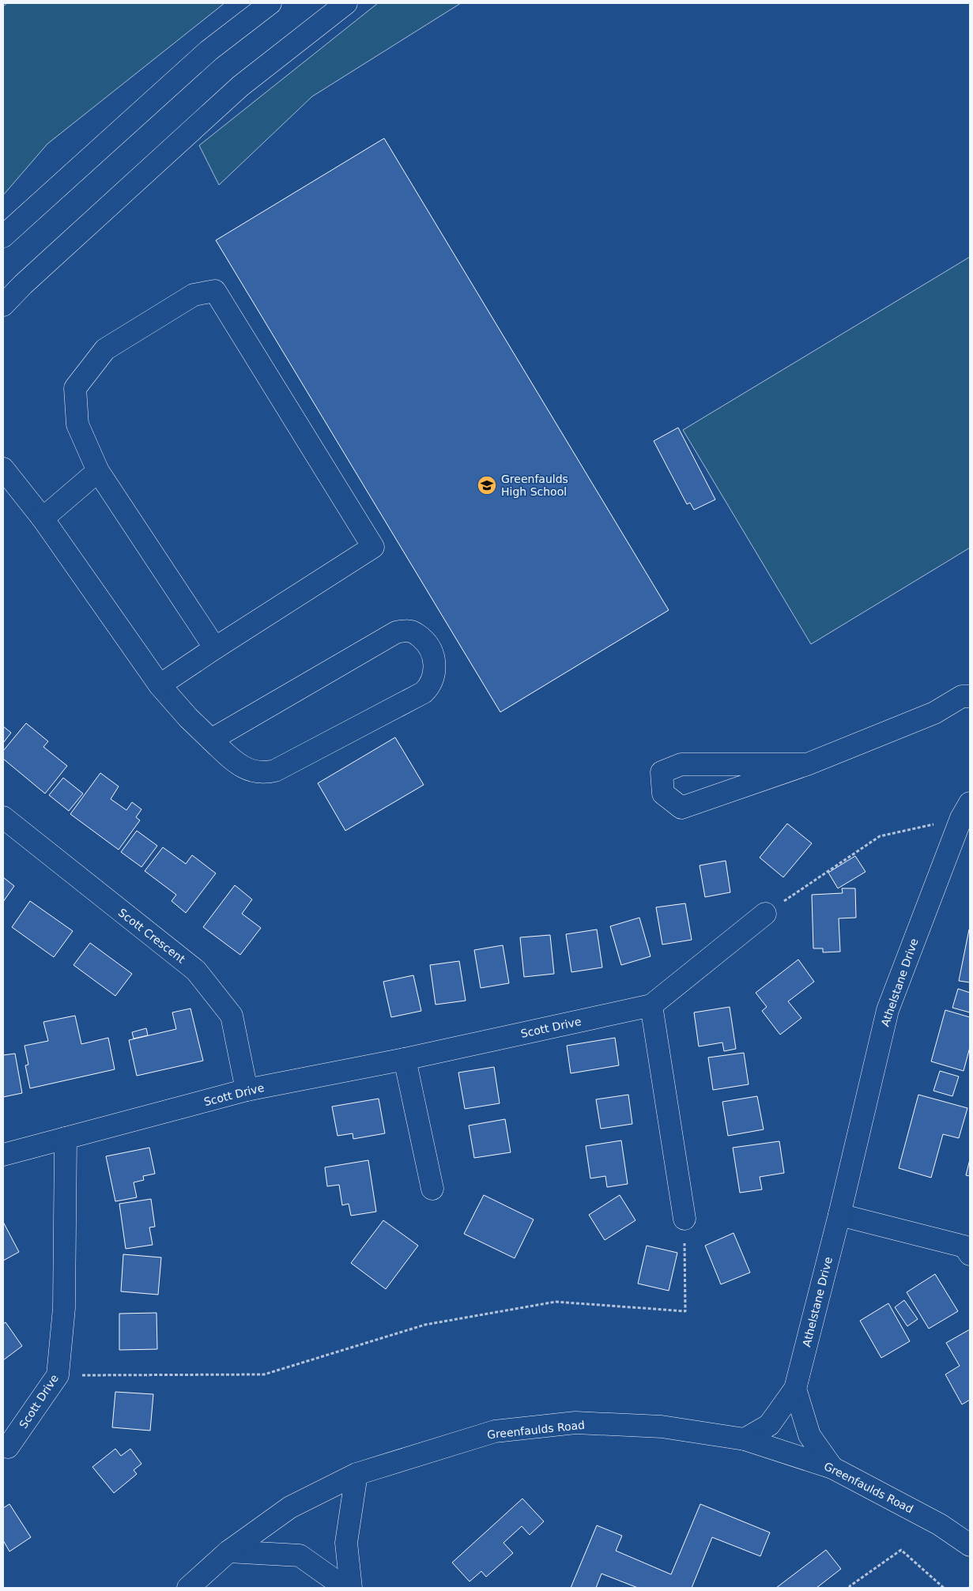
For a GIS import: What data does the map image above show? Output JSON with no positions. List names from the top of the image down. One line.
{"streets":{"street":["Scott Crescent","Athelstane Drive","Scott Drive","Greenfaulds Road"]},"crossings":[["Scott Crescent","Scott Drive"],["Athelstane Drive","Greenfaulds Road"]],"places":{"school or university":["Greenfaulds High School"]}}
